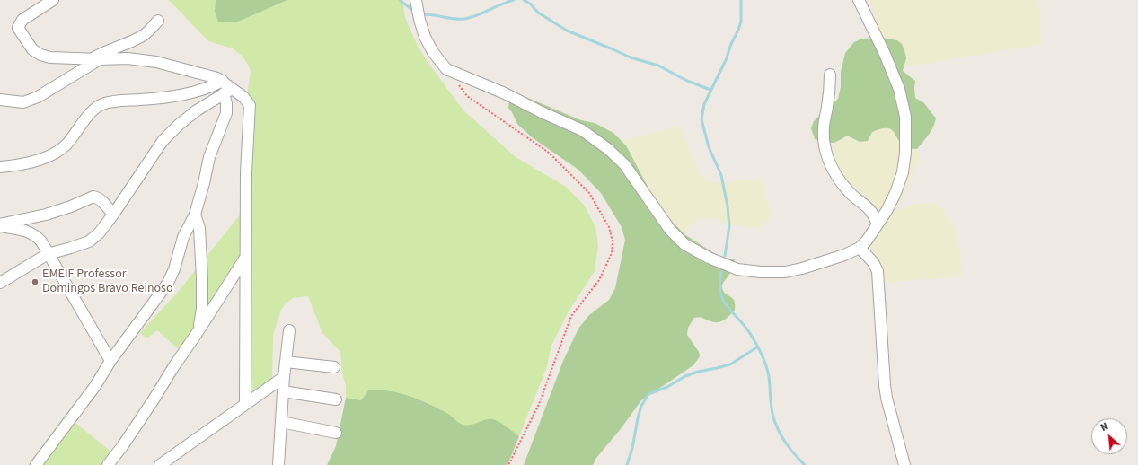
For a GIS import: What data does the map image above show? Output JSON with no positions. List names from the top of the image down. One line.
{"places":["EMEIF Professor Domingos Bravo Reinoso"],"north":"top left"}
